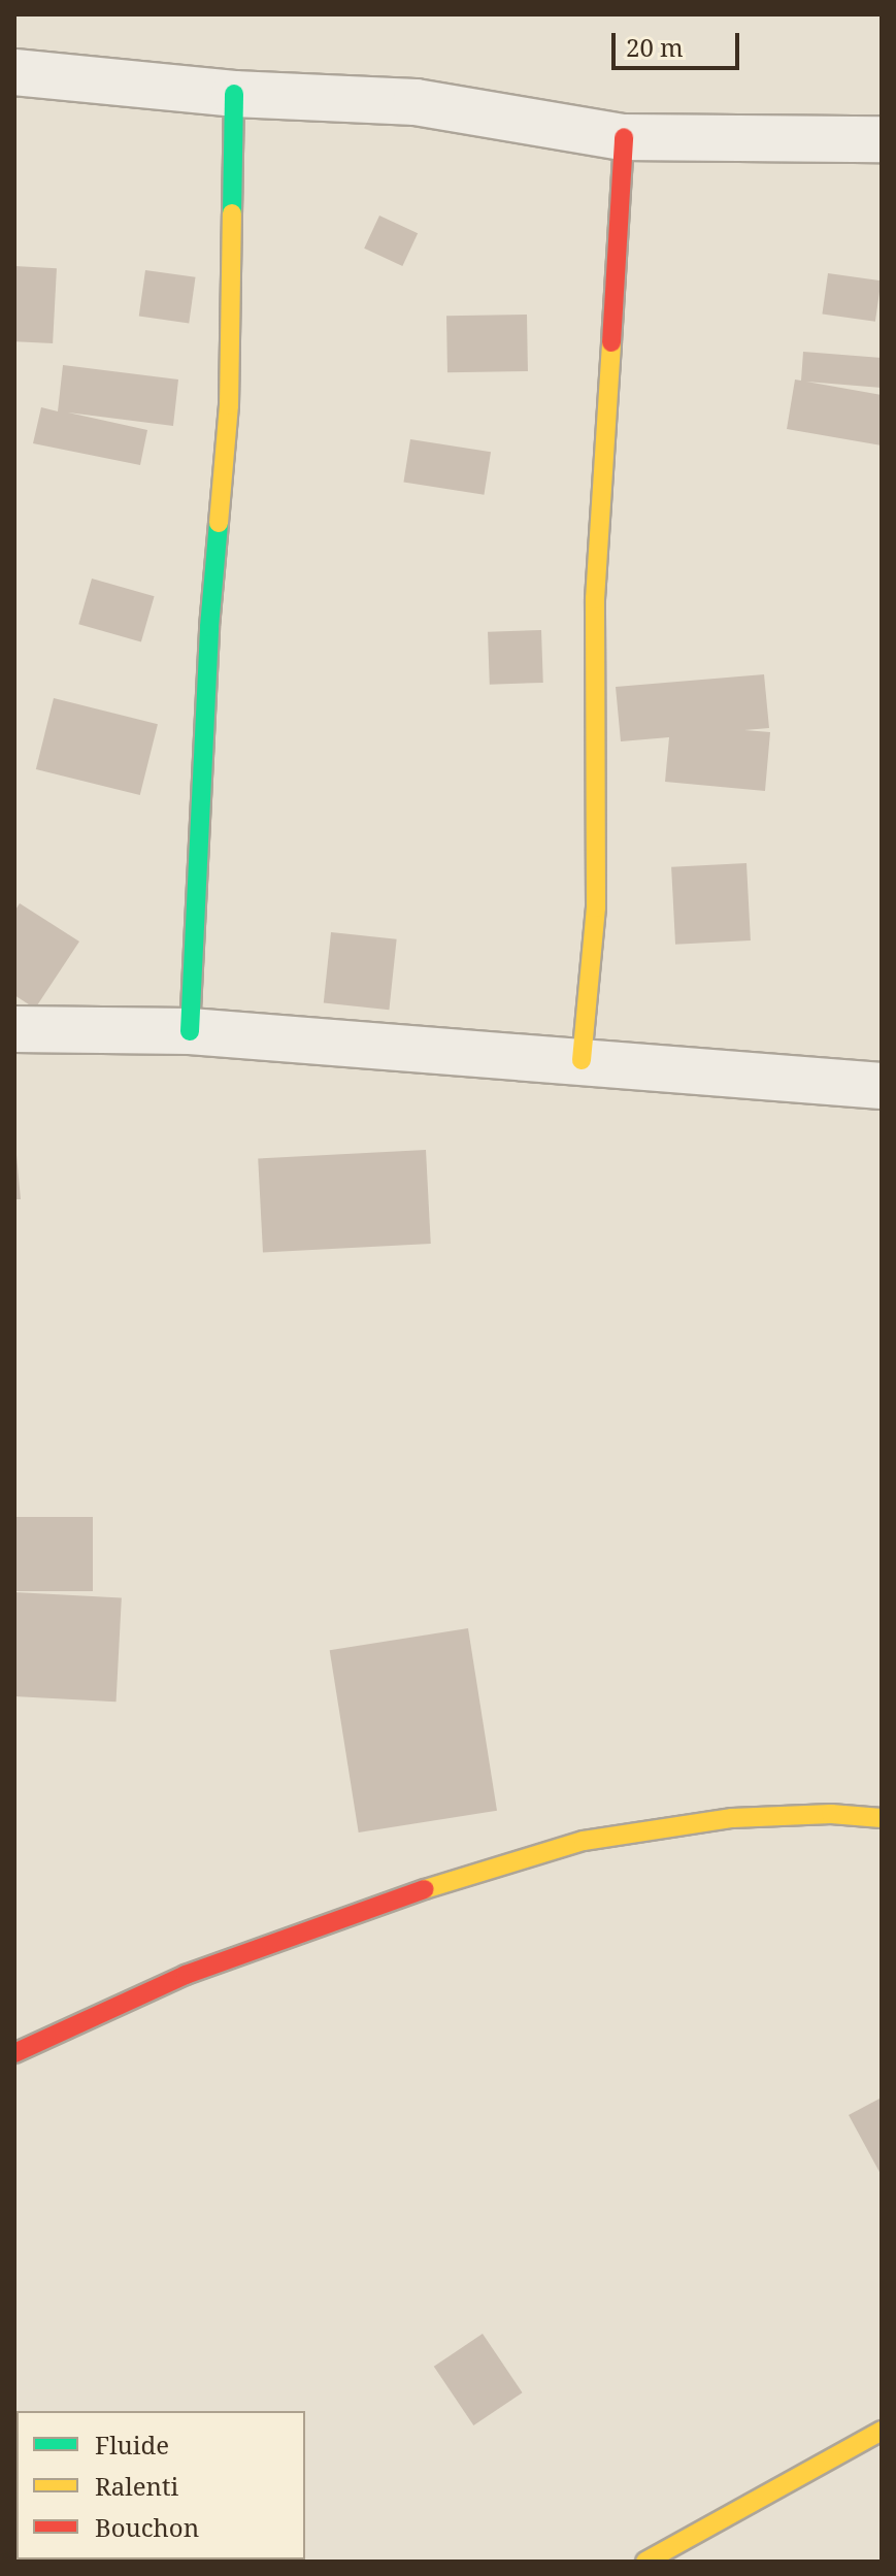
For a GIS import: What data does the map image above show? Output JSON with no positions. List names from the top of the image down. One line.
{"legend":["Fluide","Ralenti","Bouchon"],"scale_bar":"20 m"}
